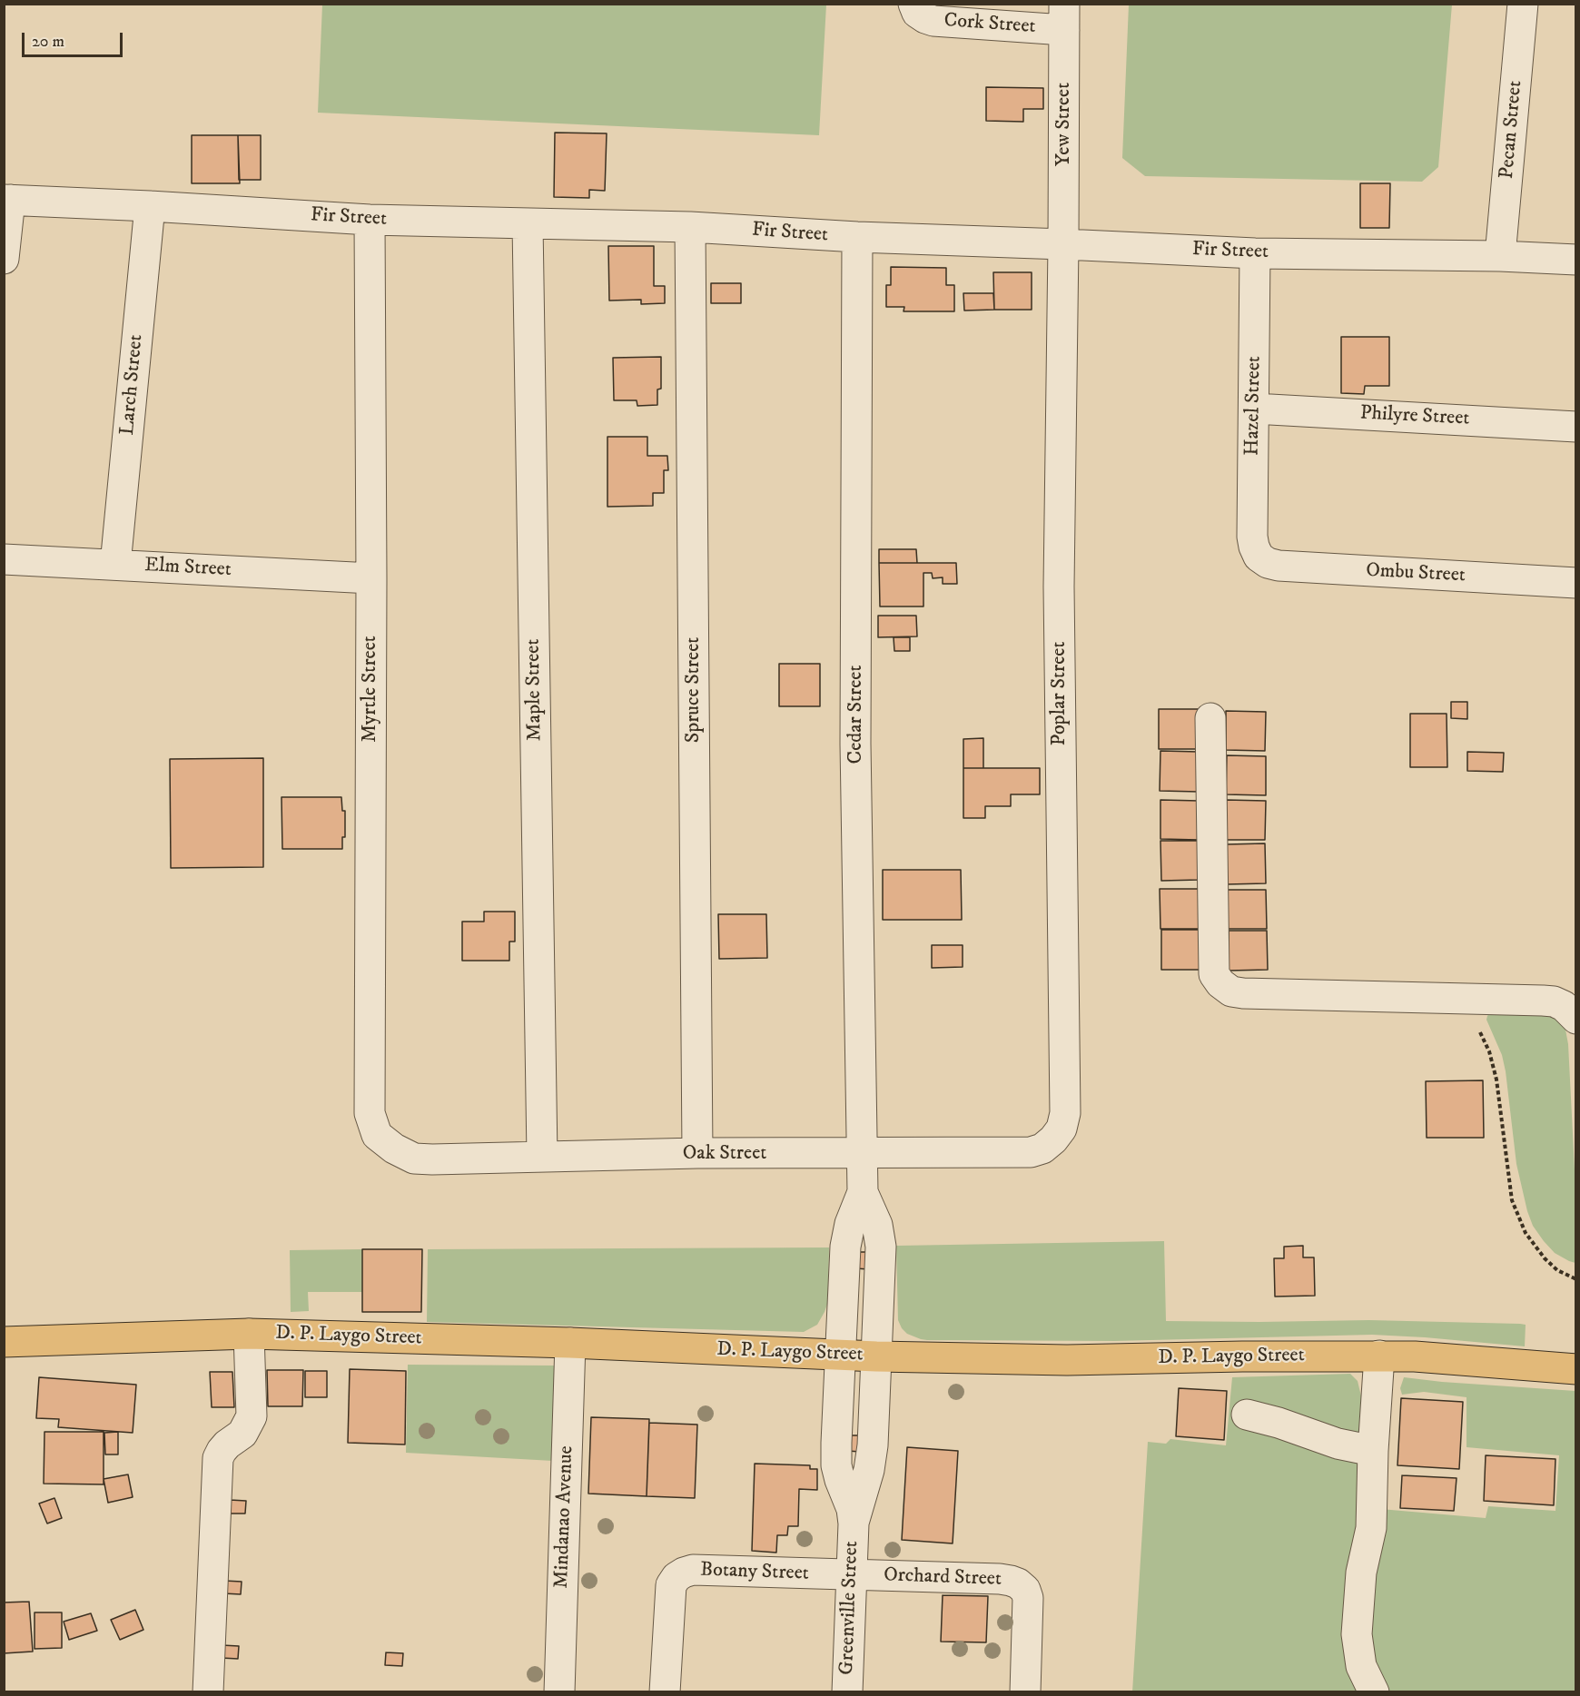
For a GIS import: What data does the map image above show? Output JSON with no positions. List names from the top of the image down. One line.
{"streets":{"main road":["D. P. Laygo Street"],"street":["Cork Street","Yew Street","Pecan Street","Fir Street","Larch Street","Hazel Street","Philyre Street","Elm Street","Ombu Street","Myrtle Street","Maple Street","Spruce Street","Poplar Street","Cedar Street","Oak Street","Mindanao Avenue","Botany Street","Orchard Street","Greenville Street"]},"crossings":[["Cork Street","Yew Street"],["Yew Street","Fir Street"],["Yew Street","Poplar Street"],["Pecan Street","Fir Street"],["Fir Street","Larch Street"],["Fir Street","Hazel Street"],["Fir Street","Myrtle Street"],["Fir Street","Maple Street"],["Fir Street","Spruce Street"],["Fir Street","Poplar Street"],["Fir Street","Cedar Street"],["Larch Street","Elm Street"],["Hazel Street","Philyre Street"],["Hazel Street","Ombu Street"],["Elm Street","Myrtle Street"],["Myrtle Street","Oak Street"],["Maple Street","Oak Street"],["Spruce Street","Oak Street"],["Poplar Street","Oak Street"],["Cedar Street","Oak Street"],["D. P. Laygo Street","Mindanao Avenue"],["Botany Street","Orchard Street"],["Botany Street","Greenville Street"],["Orchard Street","Greenville Street"]],"scale_bar":"20 m"}
